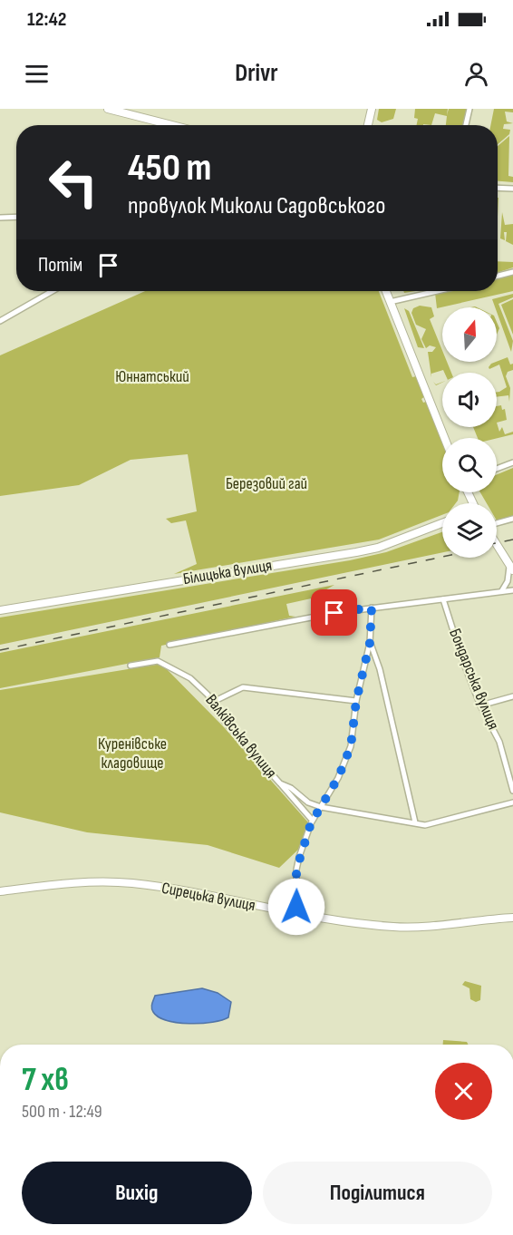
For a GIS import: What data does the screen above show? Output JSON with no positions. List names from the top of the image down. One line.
{"streets":{"main road":["Білицька вулиця","Сирецька вулиця"],"street":["Бондарська вулиця","Валківська вулиця"]},"parks":["Юннатський","Березовий гай","Куренівське кладовище"],"north":"top","page":{"status":"12:42","header":"Drivr","turn":["450 m","провулок Миколи Садовського"],"then":"Потім","heading":["7 хв","500 m · 12:49"],"buttons":["Вихід","Поділитися"]}}
